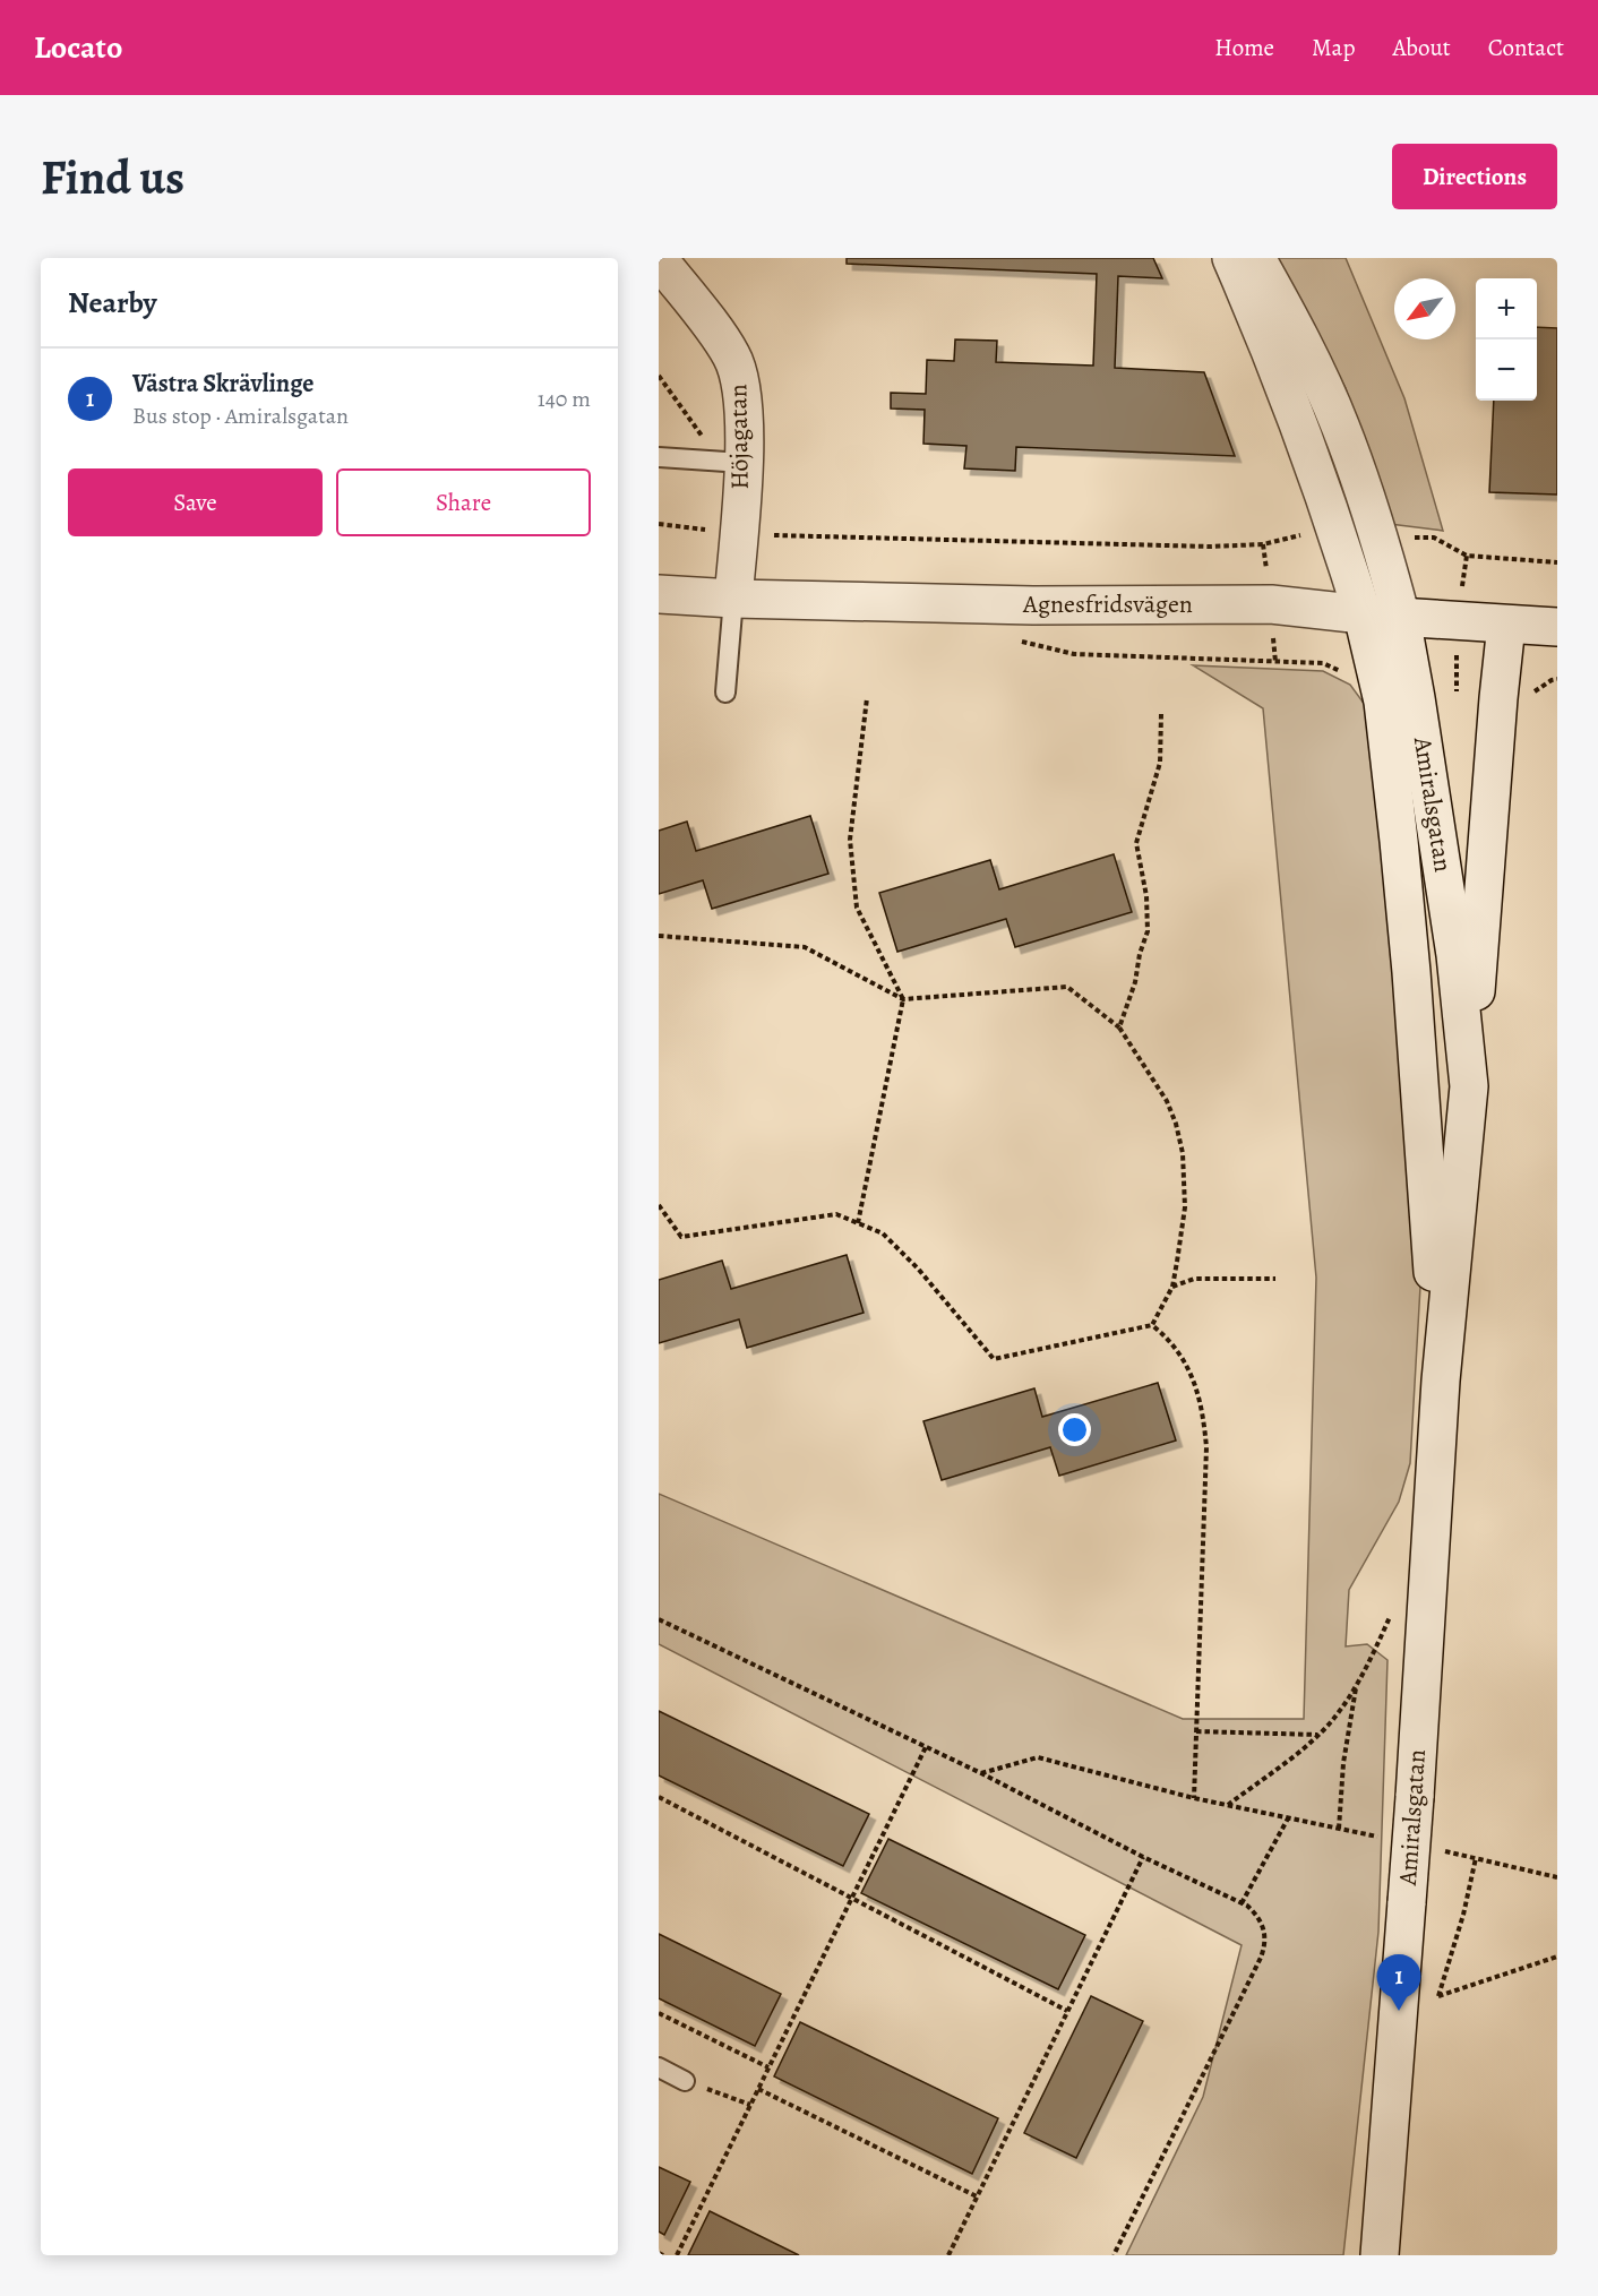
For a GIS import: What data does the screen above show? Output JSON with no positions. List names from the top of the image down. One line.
{"streets":{"main road":["Höjagatan","Agnesfridsvägen","Amiralsgatan"]},"crossings":[["Höjagatan","Agnesfridsvägen"],["Agnesfridsvägen","Amiralsgatan"]],"north":"bottom left","page":{"header":"Locato","nav":["Home","Map","About","Contact"],"buttons":["Directions",["Save","Share"]],"title":"Find us","heading":"Nearby","map_buttons":["+","−"],"list":[{"mark":"1","name":"Västra Skrävlinge","note":"Bus stop · Amiralsgatan","value":"140 m"}],"pins":"1"}}
